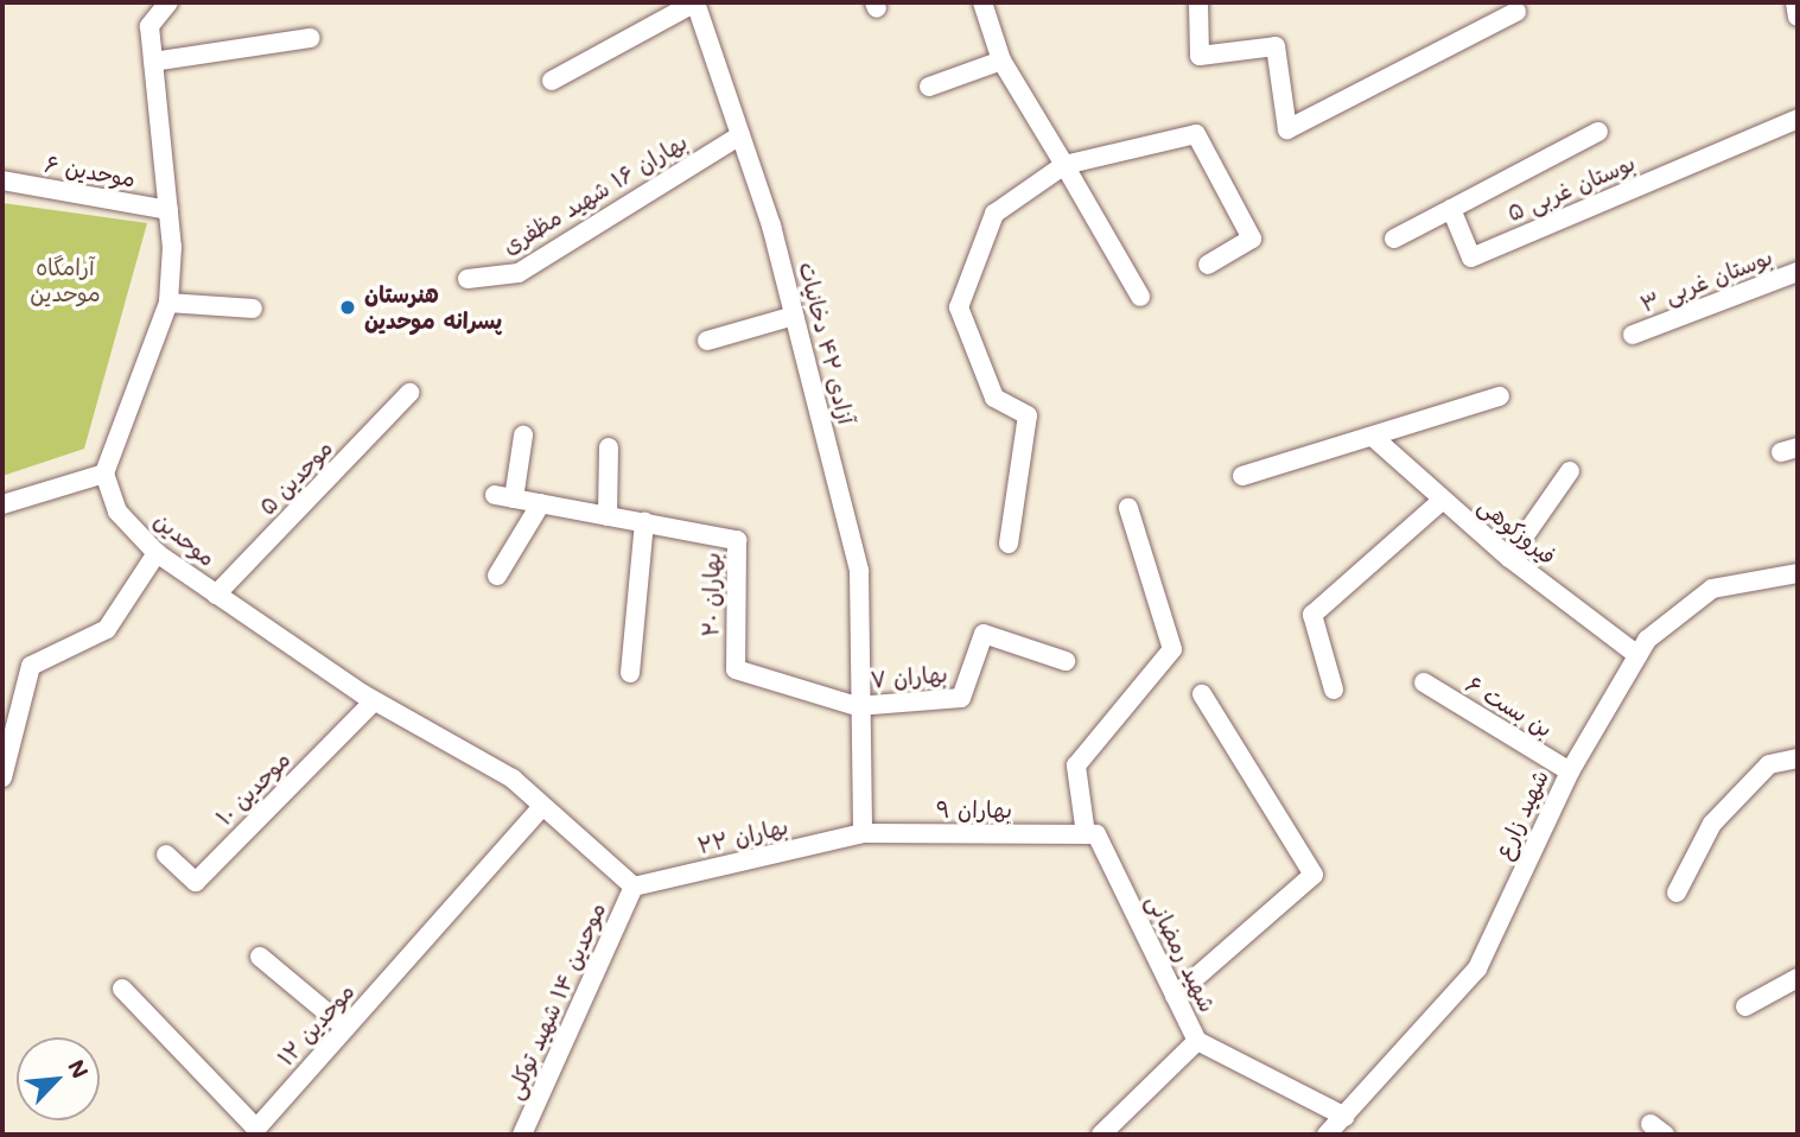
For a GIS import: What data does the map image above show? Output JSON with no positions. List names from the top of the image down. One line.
{"streets":{"street":["موحدین ۶","بوستان غربی ۵","بهاران ۱۶ شهید مظفری","بوستان غربی ۳","آزادی ۴۲ دخانیات","موحدین ۵","فیروزکوهی","موحدین","بهاران ۲۰","بهاران ۷","بن بست ۶","موحدین ۱۰","بهاران ۹","شهید زارع","بهاران ۲۲","شهید رمضانی","موحدین ۱۴ شهید توکلی","موحدین ۱۲"]},"crossings":[["بهاران ۱۶ شهید مظفری","آزادی ۴۲ دخانیات"],["آزادی ۴۲ دخانیات","بهاران ۲۰"],["آزادی ۴۲ دخانیات","بهاران ۷"],["آزادی ۴۲ دخانیات","بهاران ۹"],["آزادی ۴۲ دخانیات","بهاران ۲۲"],["موحدین ۵","موحدین"],["فیروزکوهی","شهید زارع"],["موحدین","موحدین ۱۰"],["موحدین","بهاران ۲۲"],["موحدین","موحدین ۱۴ شهید توکلی"],["موحدین","موحدین ۱۲"],["بهاران ۲۰","بهاران ۷"],["بن بست ۶","شهید زارع"],["بهاران ۹","بهاران ۲۲"],["بهاران ۹","شهید رمضانی"],["شهید زارع","شهید رمضانی"],["بهاران ۲۲","موحدین ۱۴ شهید توکلی"]],"parks":["آرامگاه موحدین"],"places":["هنرستان پسرانه موحدین"],"north":"top right"}
